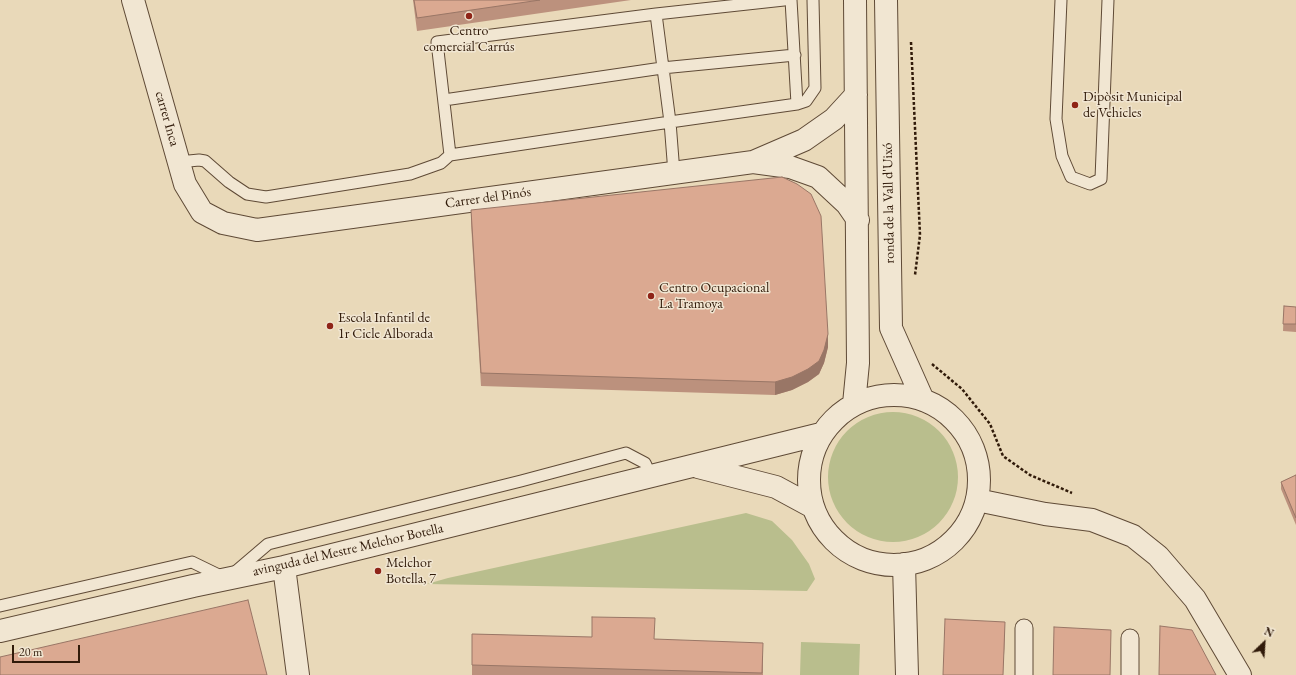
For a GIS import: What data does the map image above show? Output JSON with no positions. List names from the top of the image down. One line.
{"streets":{"street":["carrer Inca","Carrer del Pinós","ronda de la Vall d'Uixó","avinguda del Mestre Melchor Botella"]},"crossings":[["carrer Inca","Carrer del Pinós"]],"places":["Centro comercial Carrús","Dipòsit Municipal de Vehicles","Centro Ocupacional La Tramoya","Escola Infantil de 1r Cicle Alborada","Melchor Botella, 7"],"scale_bar":"20 m","north":"top right"}
